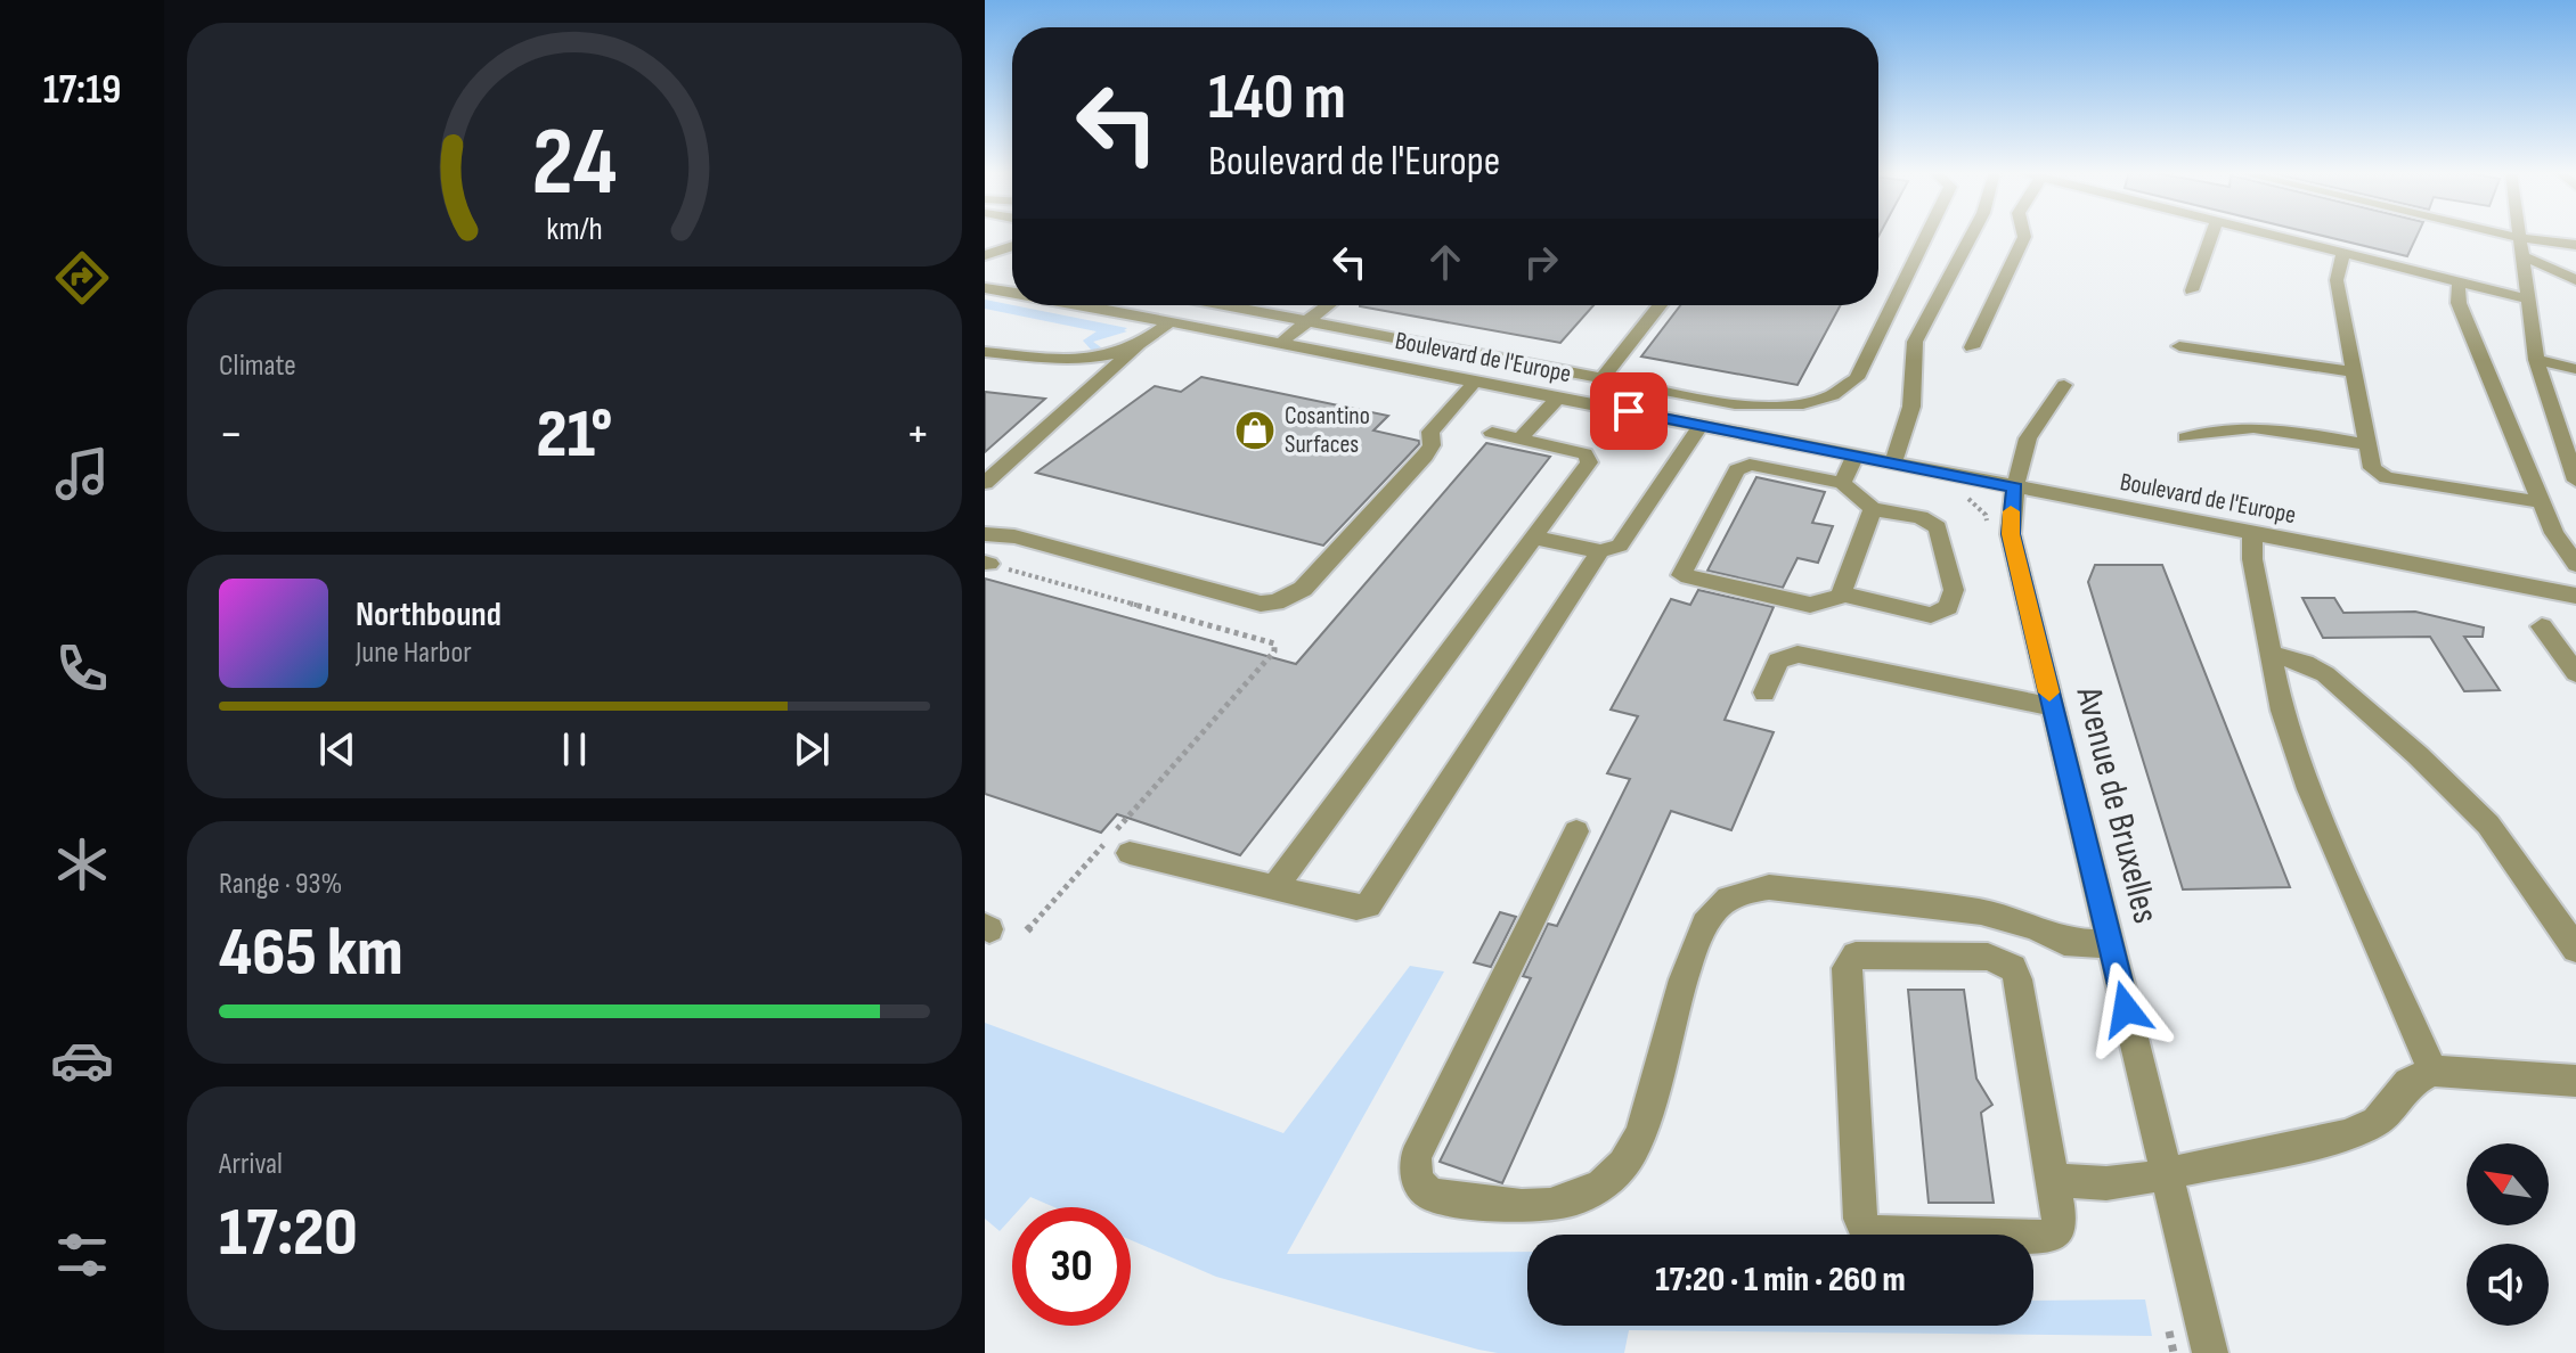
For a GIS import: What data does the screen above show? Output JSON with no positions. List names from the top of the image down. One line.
{"streets":{"street":["Boulevard de l'Europe","Avenue de Bruxelles"]},"crossings":[["Boulevard de l'Europe","Avenue de Bruxelles"]],"places":{"shop":["Cosantino Surfaces"]},"north":"top left","page":{"tabs":"17:19","turn":["140 m","Boulevard de l'Europe"],"tile":["Climate",["Range · 93%","465 km"],["Arrival","17:20"]],"heat":["−","21°","+"],"song":["Northbound","June Harbor"],"limit":"30","trip":"17:20 · 1 min · 260 m","gauge":["24","km/h"]}}
